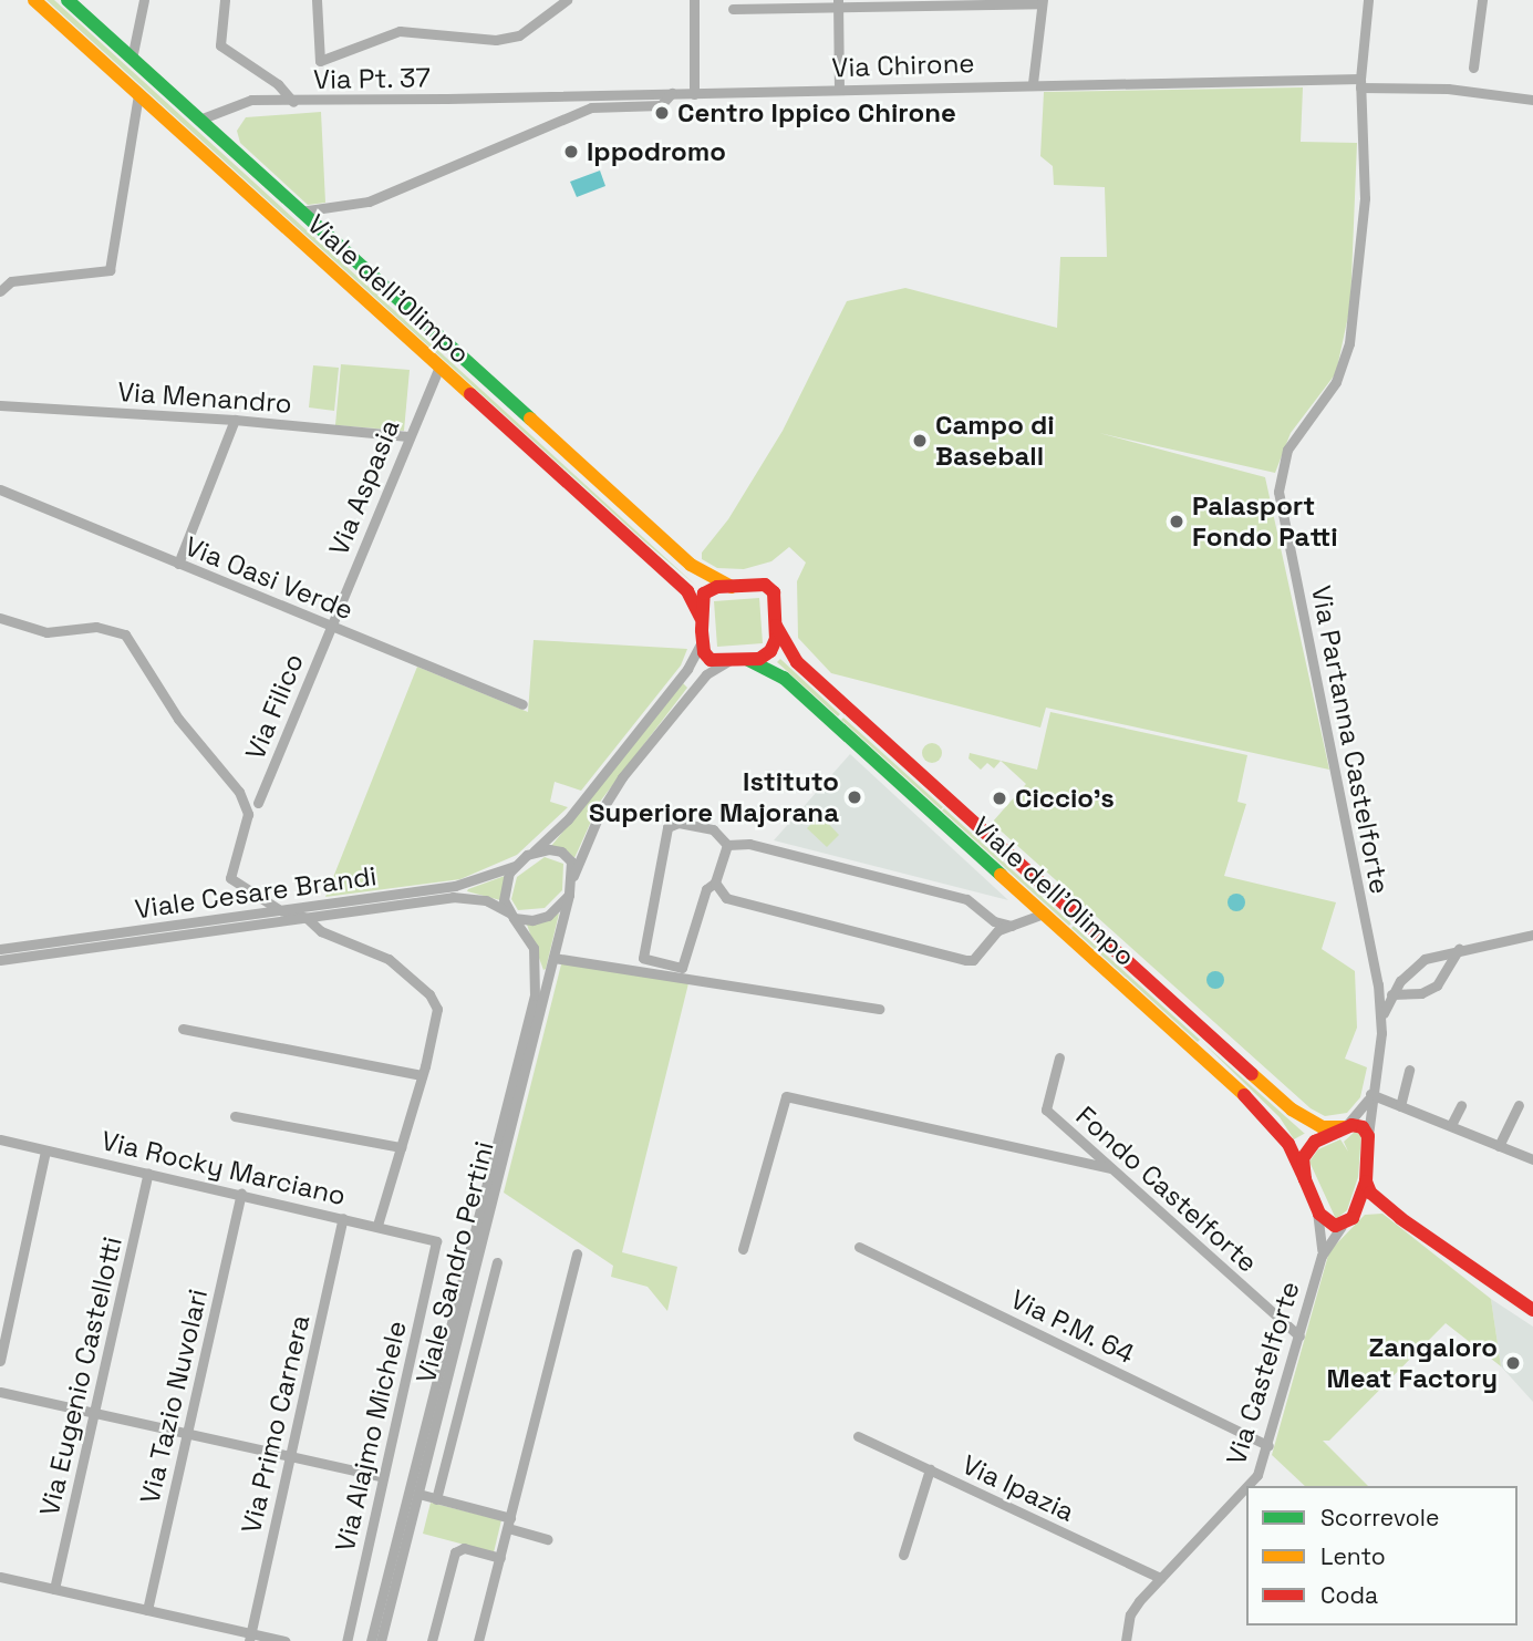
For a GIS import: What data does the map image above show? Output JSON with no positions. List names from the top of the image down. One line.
{"streets":{"street":["Via Chirone","Via Pt. 37","Viale dell'Olimpo","Via Menandro","Via Aspasia","Via Oasi Verde","Via Filico","Via Partanna Castelforte","Viale Cesare Brandi","Via Rocky Marciano","Fondo Castelforte","Viale Sandro Pertini","Via P.M. 64","Via Castelforte","Via Eugenio Castellotti","Via Tazio Nuvolari","Via Primo Carnera","Via Alajmo Michele","Via Ipazia"]},"crossings":[["Via Chirone","Via Pt. 37"],["Via Chirone","Via Partanna Castelforte"],["Viale dell'Olimpo","Via Aspasia"],["Viale dell'Olimpo","Via Partanna Castelforte"],["Viale dell'Olimpo","Via Castelforte"],["Via Menandro","Via Aspasia"],["Via Aspasia","Via Oasi Verde"],["Via Aspasia","Via Filico"],["Via Oasi Verde","Via Filico"],["Viale Cesare Brandi","Viale Sandro Pertini"],["Via Rocky Marciano","Via Eugenio Castellotti"],["Via Rocky Marciano","Via Tazio Nuvolari"],["Via Rocky Marciano","Via Primo Carnera"],["Via Rocky Marciano","Via Alajmo Michele"],["Fondo Castelforte","Via Castelforte"],["Via P.M. 64","Via Castelforte"],["Via Castelforte","Via Ipazia"]],"places":["Centro Ippico Chirone","Ippodromo","Campo di Baseball","Palasport Fondo Patti","Istituto Superiore Majorana","Ciccio's","Zangaloro Meat Factory"],"legend":["Scorrevole","Lento","Coda"]}
